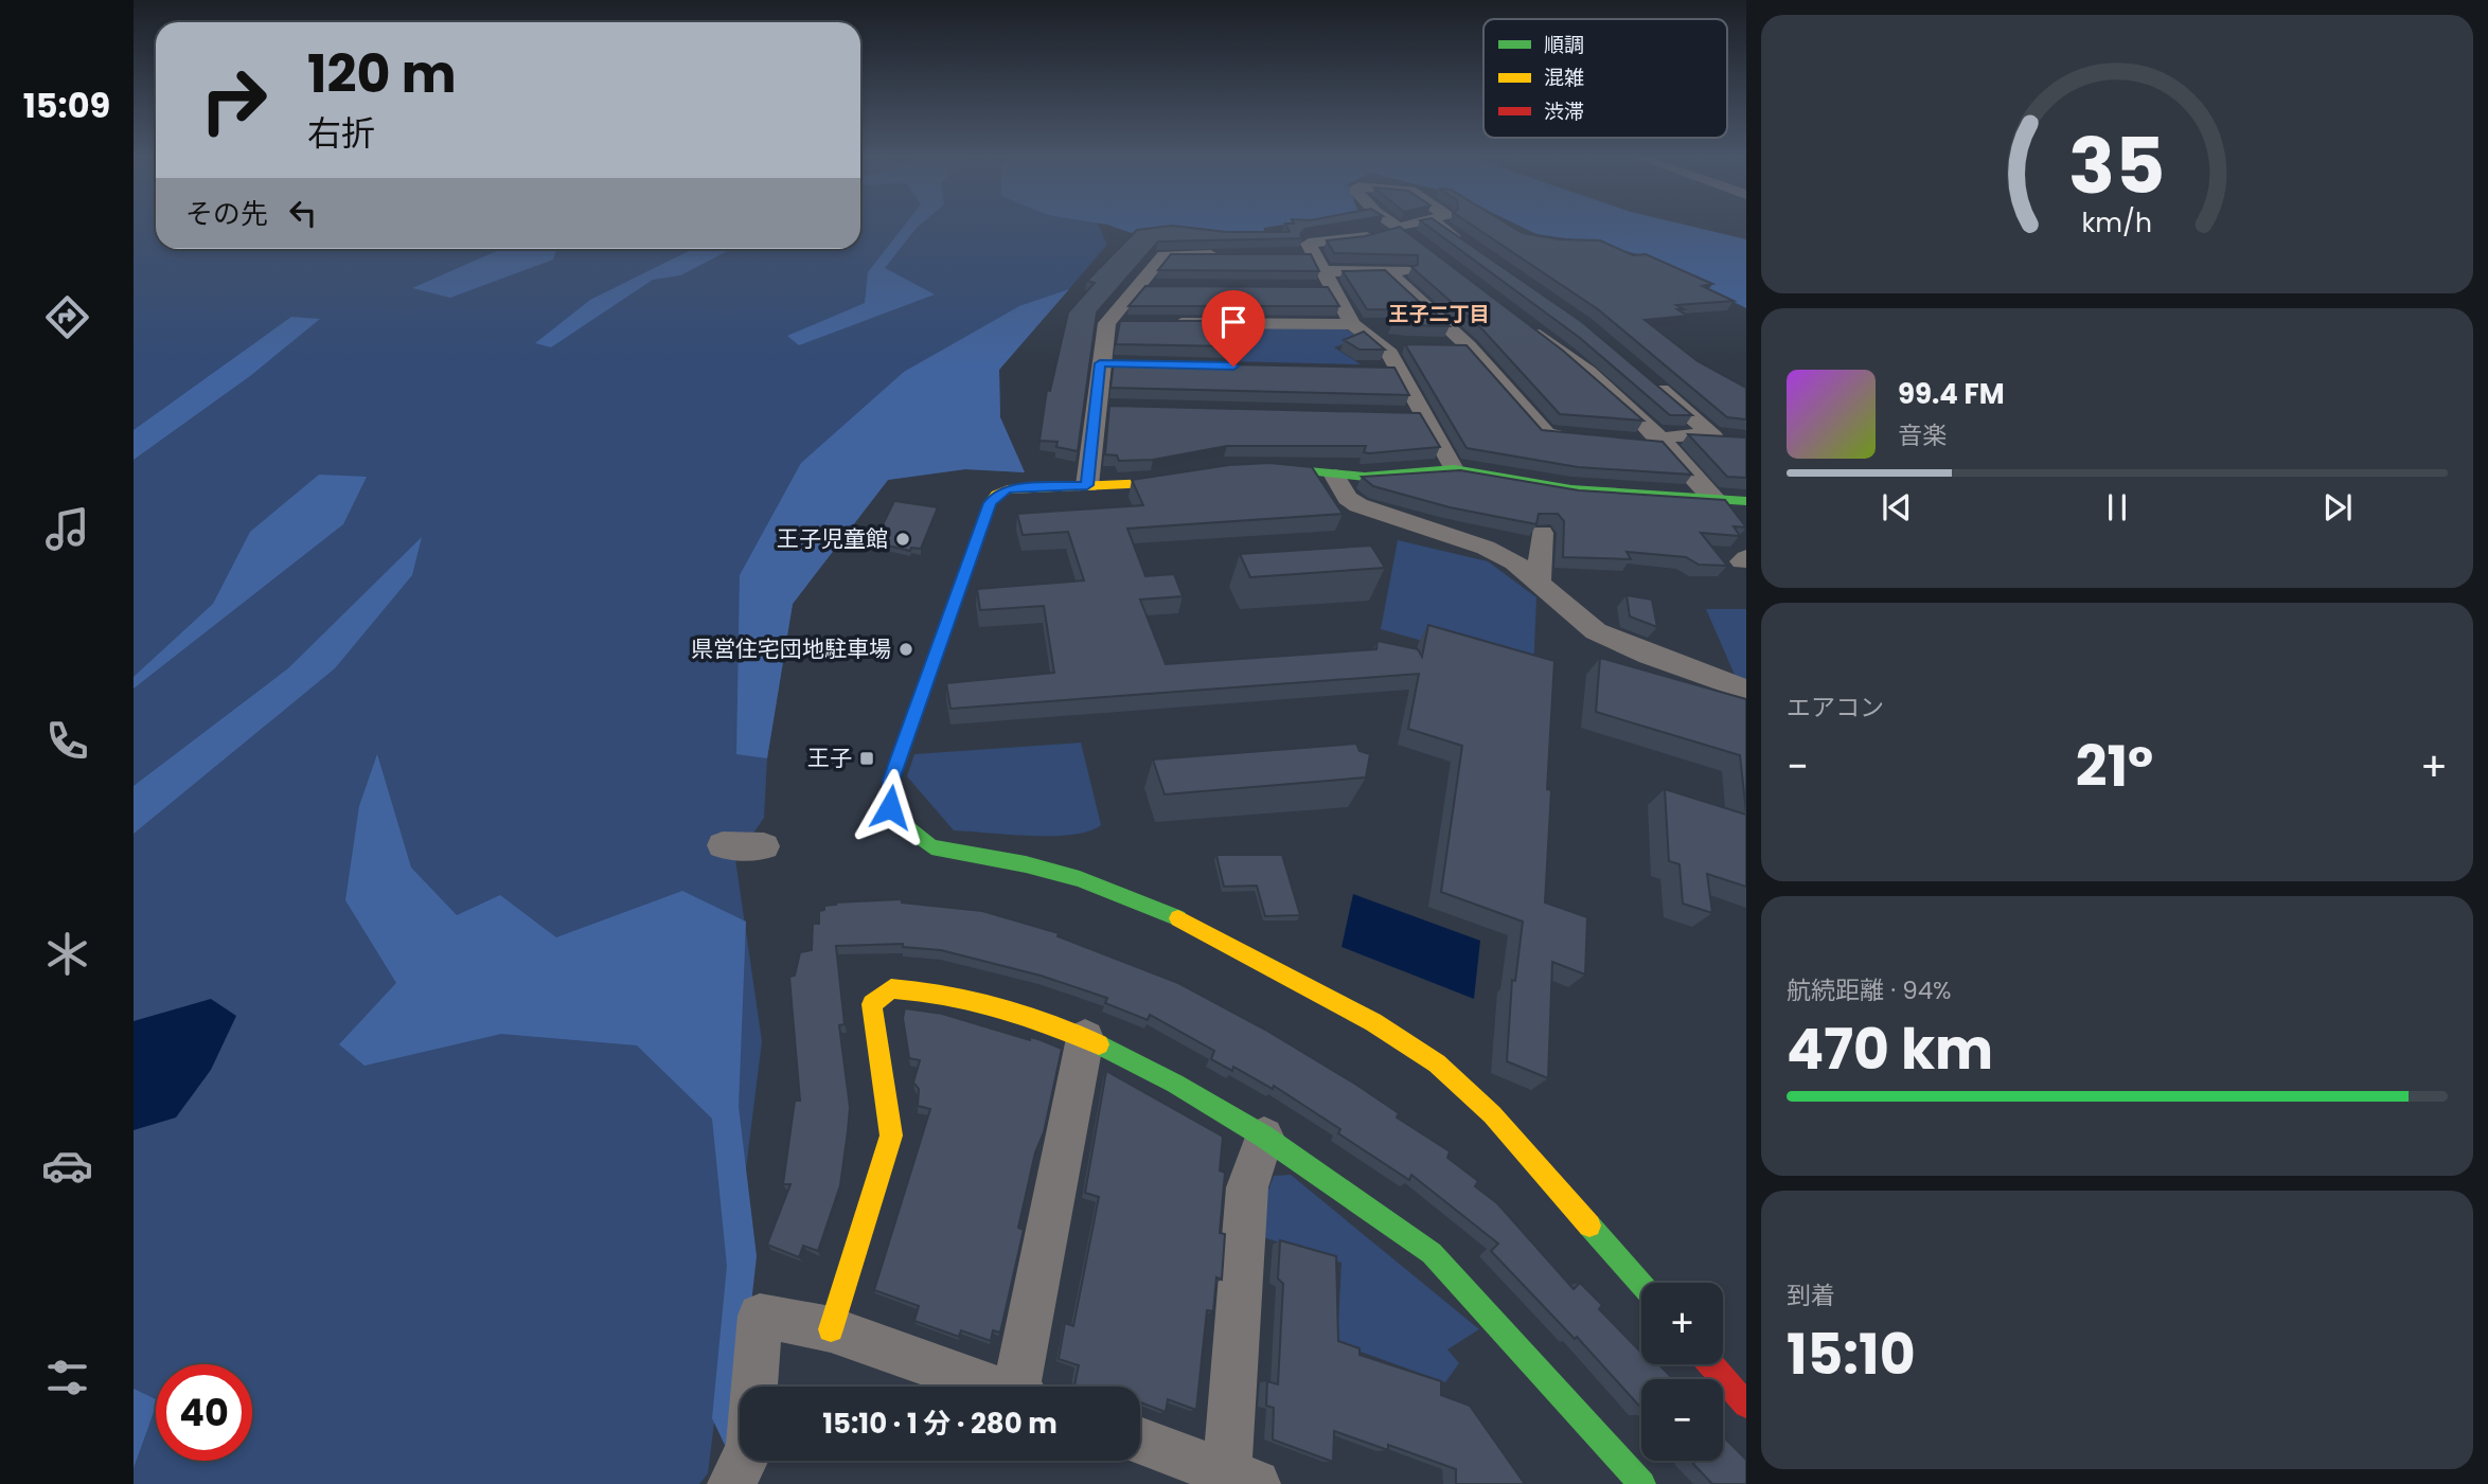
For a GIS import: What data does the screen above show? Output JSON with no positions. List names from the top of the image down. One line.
{"districts":["王子二丁目"],"places":{"other":["王子児童館","県営住宅団地駐車場"],"transit":["王子"]},"legend":["順調","混雑","渋滞"],"page":{"tabs":"15:09","turn":["120 m","右折"],"then":"その先","song":["99.4 FM","音楽"],"tile":["エアコン",["航続距離 · 94%","470 km"],["到着","15:10"]],"heat":["−","21°","+"],"map_buttons":["+","−"],"limit":"40","trip":"15:10 · 1 分 · 280 m","gauge":["35","km/h"]}}
